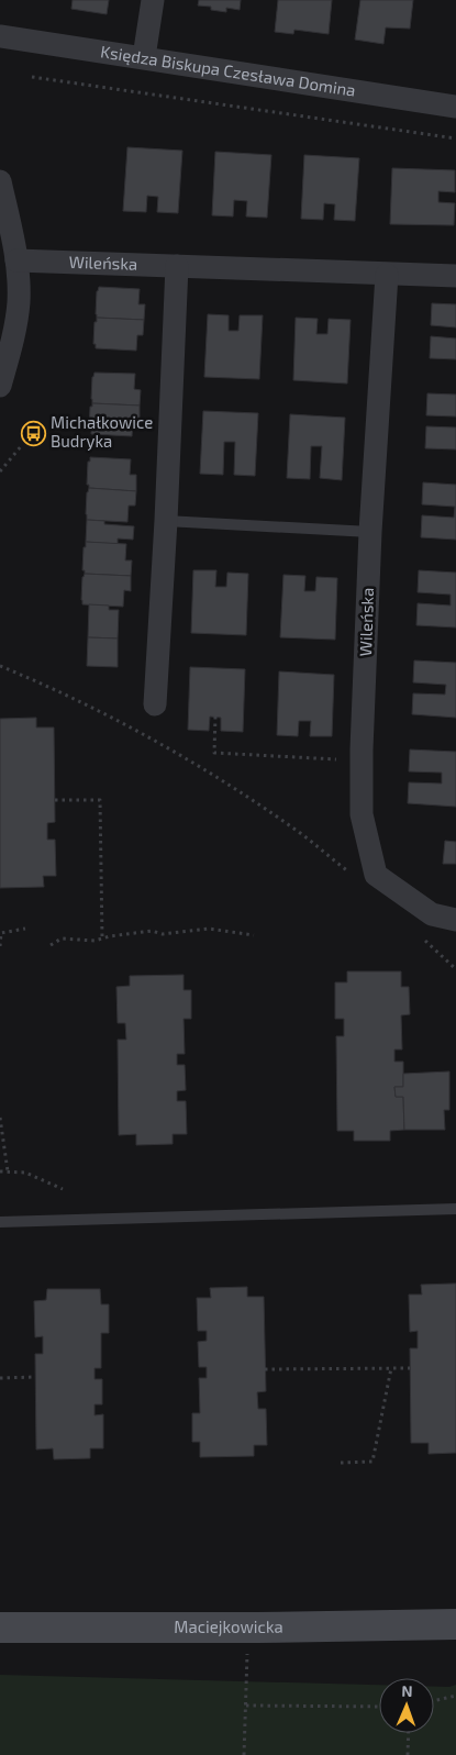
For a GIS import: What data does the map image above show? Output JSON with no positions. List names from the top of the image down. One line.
{"streets":{"street":["Księdza Biskupa Czesława Domina","Wileńska","Maciejkowicka"]},"places":{"bus stop":["Michałkowice Budryka"]},"north":"top"}
